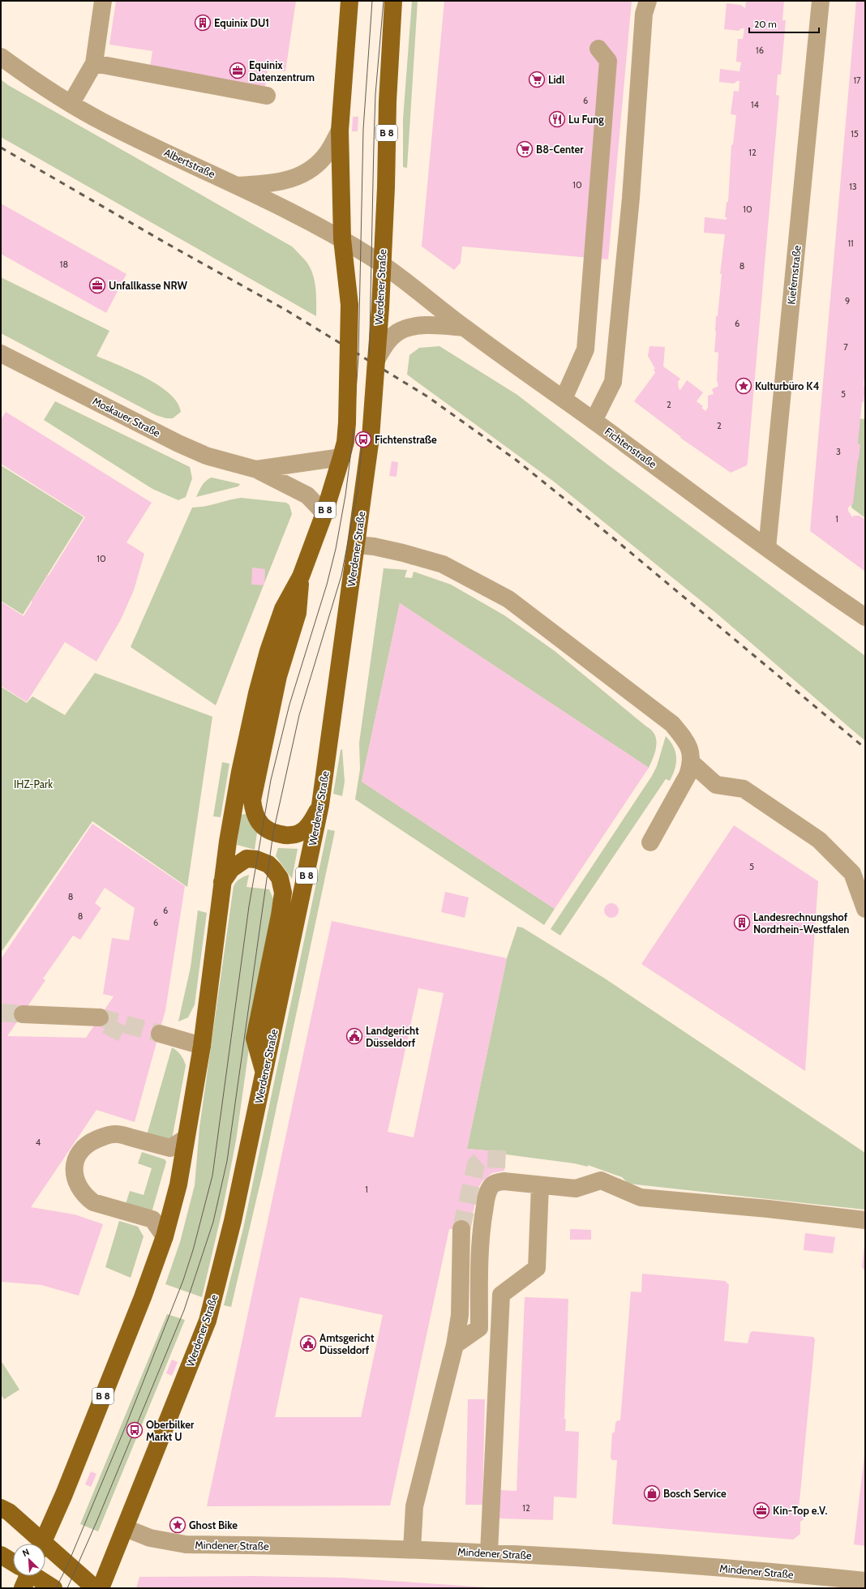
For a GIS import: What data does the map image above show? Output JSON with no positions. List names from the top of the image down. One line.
{"streets":{"main road":["B 8","Werdener Straße"],"street":["Albertstraße","Kiefernstraße","Moskauer Straße","Fichtenstraße","Mindener Straße"]},"crossings":[["B 8","Albertstraße"],["B 8","Moskauer Straße"],["Albertstraße","Werdener Straße"],["Albertstraße","Fichtenstraße"],["Kiefernstraße","Fichtenstraße"],["Werdener Straße","Fichtenstraße"],["Werdener Straße","Mindener Straße"]],"parks":["IHZ-Park"],"places":{"building":["Equinix DU1","Landesrechnungshof Nordrhein-Westfalen"],"office":["Equinix Datenzentrum","Unfallkasse NRW","Kin-Top e.V."],"supermarket":["Lidl","B8-Center"],"restaurant":["Lu Fung"],"place":["Kulturbüro K4","Ghost Bike"],"bus stop":["Fichtenstraße","Oberbilker Markt U"],"public building":["Landgericht Düsseldorf","Amtsgericht Düsseldorf"],"shop":["Bosch Service"]},"house_numbers":["16","17","6","14","15","12","10","13","10","11","18","8","9","6","7","5","2","2","3","1","10","5","8","6","8","6","4","1","12"],"scale_bar":"20 m","north":"top left"}
